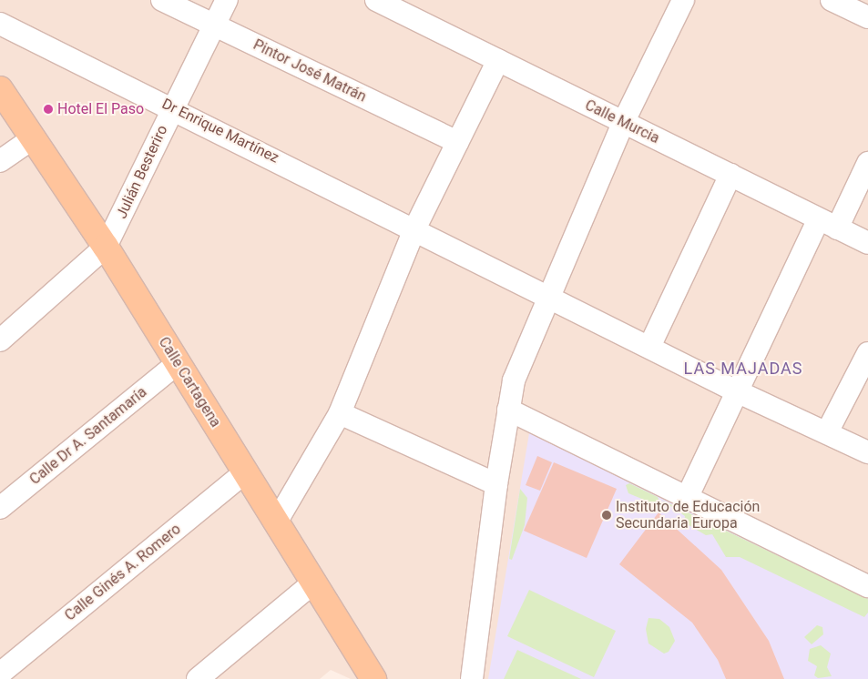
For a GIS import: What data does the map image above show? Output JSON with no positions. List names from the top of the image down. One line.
{"streets":{"main road":["Calle Cartagena"],"street":["Pintor José Matrán","Calle Murcia","Dr Enrique Martínez","Julián Besteriro","Calle Dr A. Santamaría","Calle Ginés A. Romero"]},"crossings":[["Pintor José Matrán","Julián Besteriro"],["Dr Enrique Martínez","Julián Besteriro"],["Julián Besteriro","Calle Cartagena"],["Calle Cartagena","Calle Dr A. Santamaría"],["Calle Cartagena","Calle Ginés A. Romero"]],"districts":["LAS MAJADAS"],"places":["Hotel El Paso","Instituto de Educación Secundaria Europa"]}
